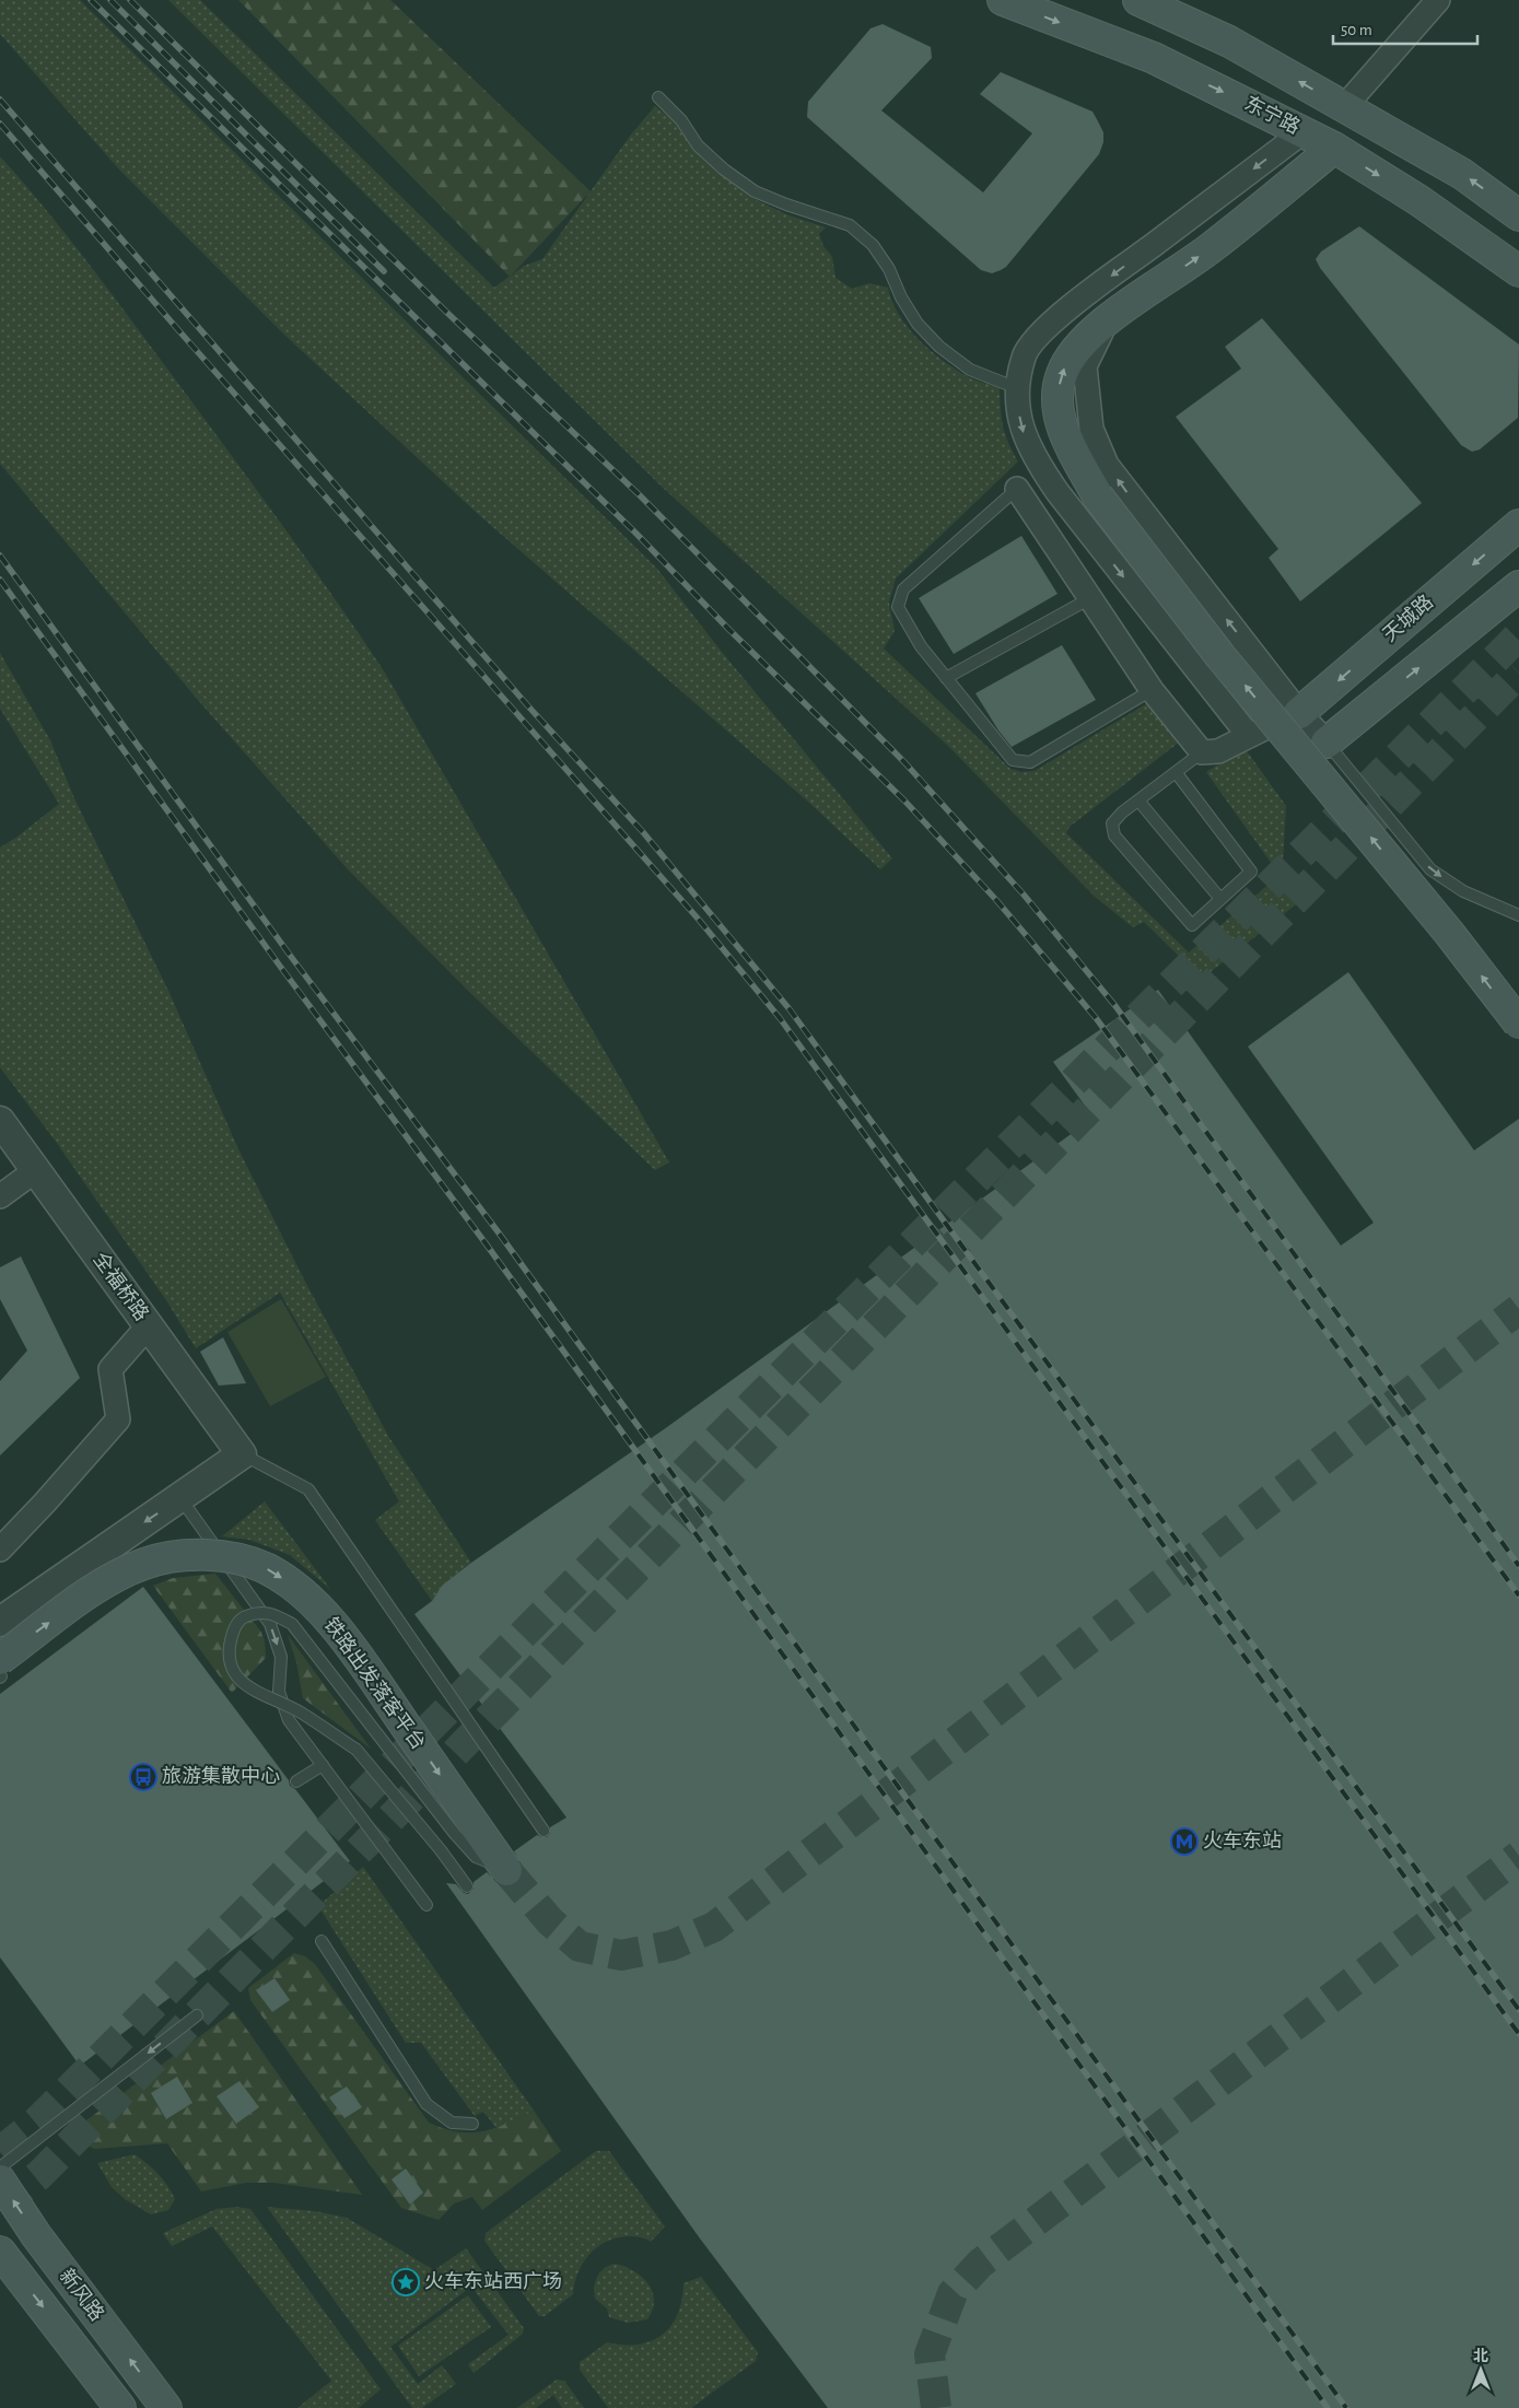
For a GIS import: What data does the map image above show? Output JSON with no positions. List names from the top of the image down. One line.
{"streets":{"main road":["东宁路","天城路","铁路出发落客平台","新风路"],"street":["全福桥路"]},"places":{"bus stop":["旅游集散中心"],"metro station":["火车东站"],"place":["火车东站西广场"]},"scale_bar":"50 m","north":"top"}
